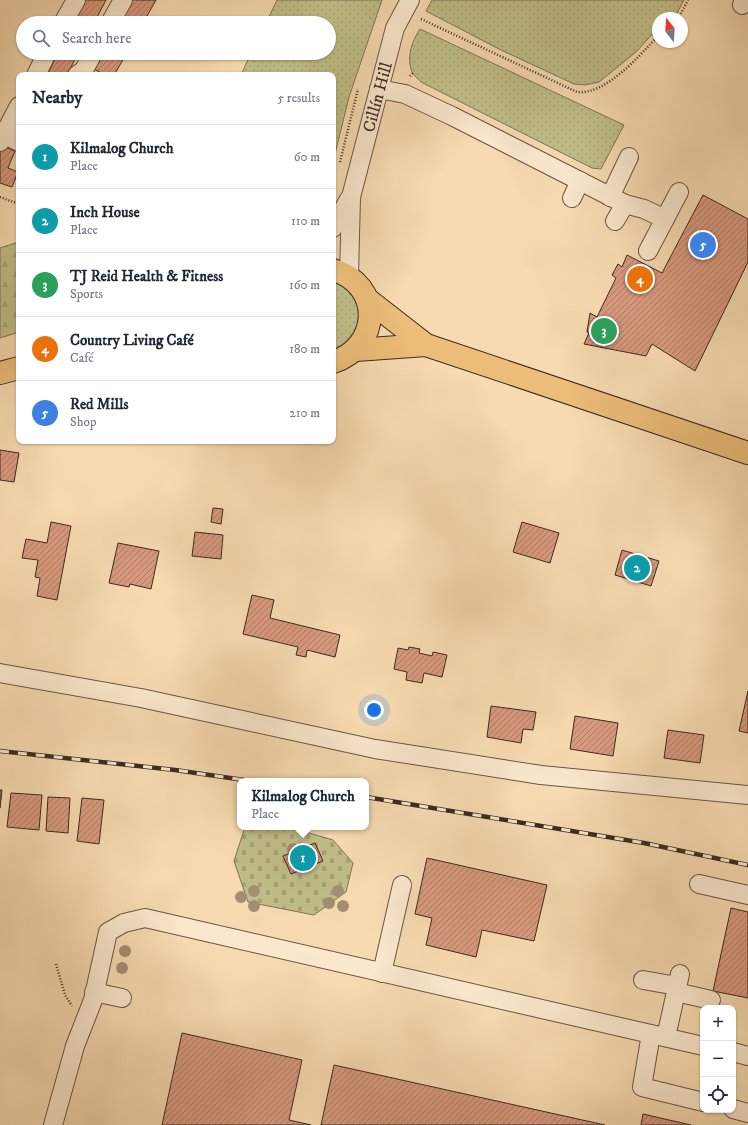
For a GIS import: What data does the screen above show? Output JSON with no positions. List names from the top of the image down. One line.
{"streets":{"street":["Cillín Hill"]},"north":"top","page":{"search":"Search here","heading":["Nearby","5 results"],"list":[{"mark":"1","name":"Kilmalog Church","note":"Place","value":"60 m"},{"mark":"2","name":"Inch House","note":"Place","value":"110 m"},{"mark":"3","name":"TJ Reid Health & Fitness","note":"Sports","value":"160 m"},{"mark":"4","name":"Country Living Café","note":"Café","value":"180 m"},{"mark":"5","name":"Red Mills","note":"Shop","value":"210 m"}],"pins":["5","4","3","2","1"],"popup":["Kilmalog Church","Place"],"map_buttons":["+","−"]}}
